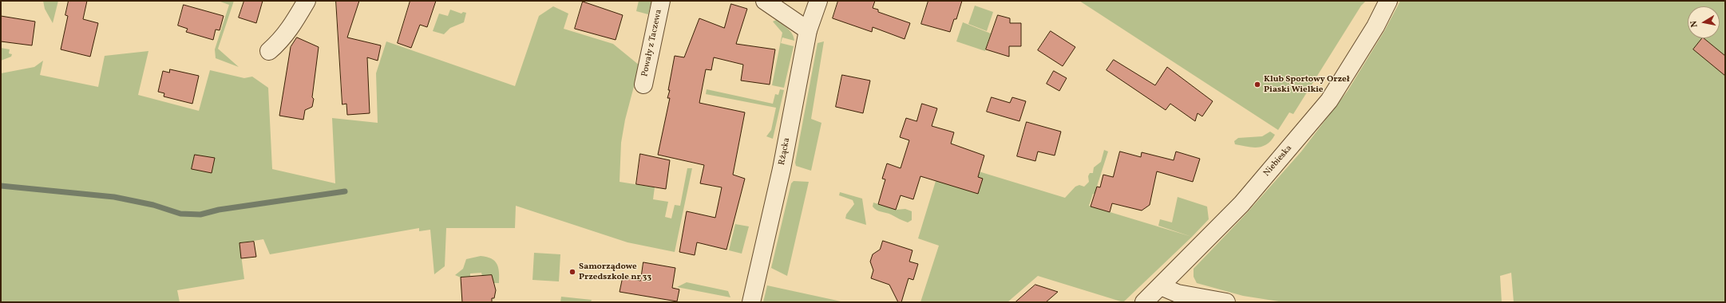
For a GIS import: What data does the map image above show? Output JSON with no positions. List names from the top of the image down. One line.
{"streets":{"street":["Powały z Taczewa","Rżącka","Niebieska"]},"places":["Klub Sportowy Orzeł Piaski Wielkie","Samorządowe Przedszkole nr 33"],"north":"left"}
